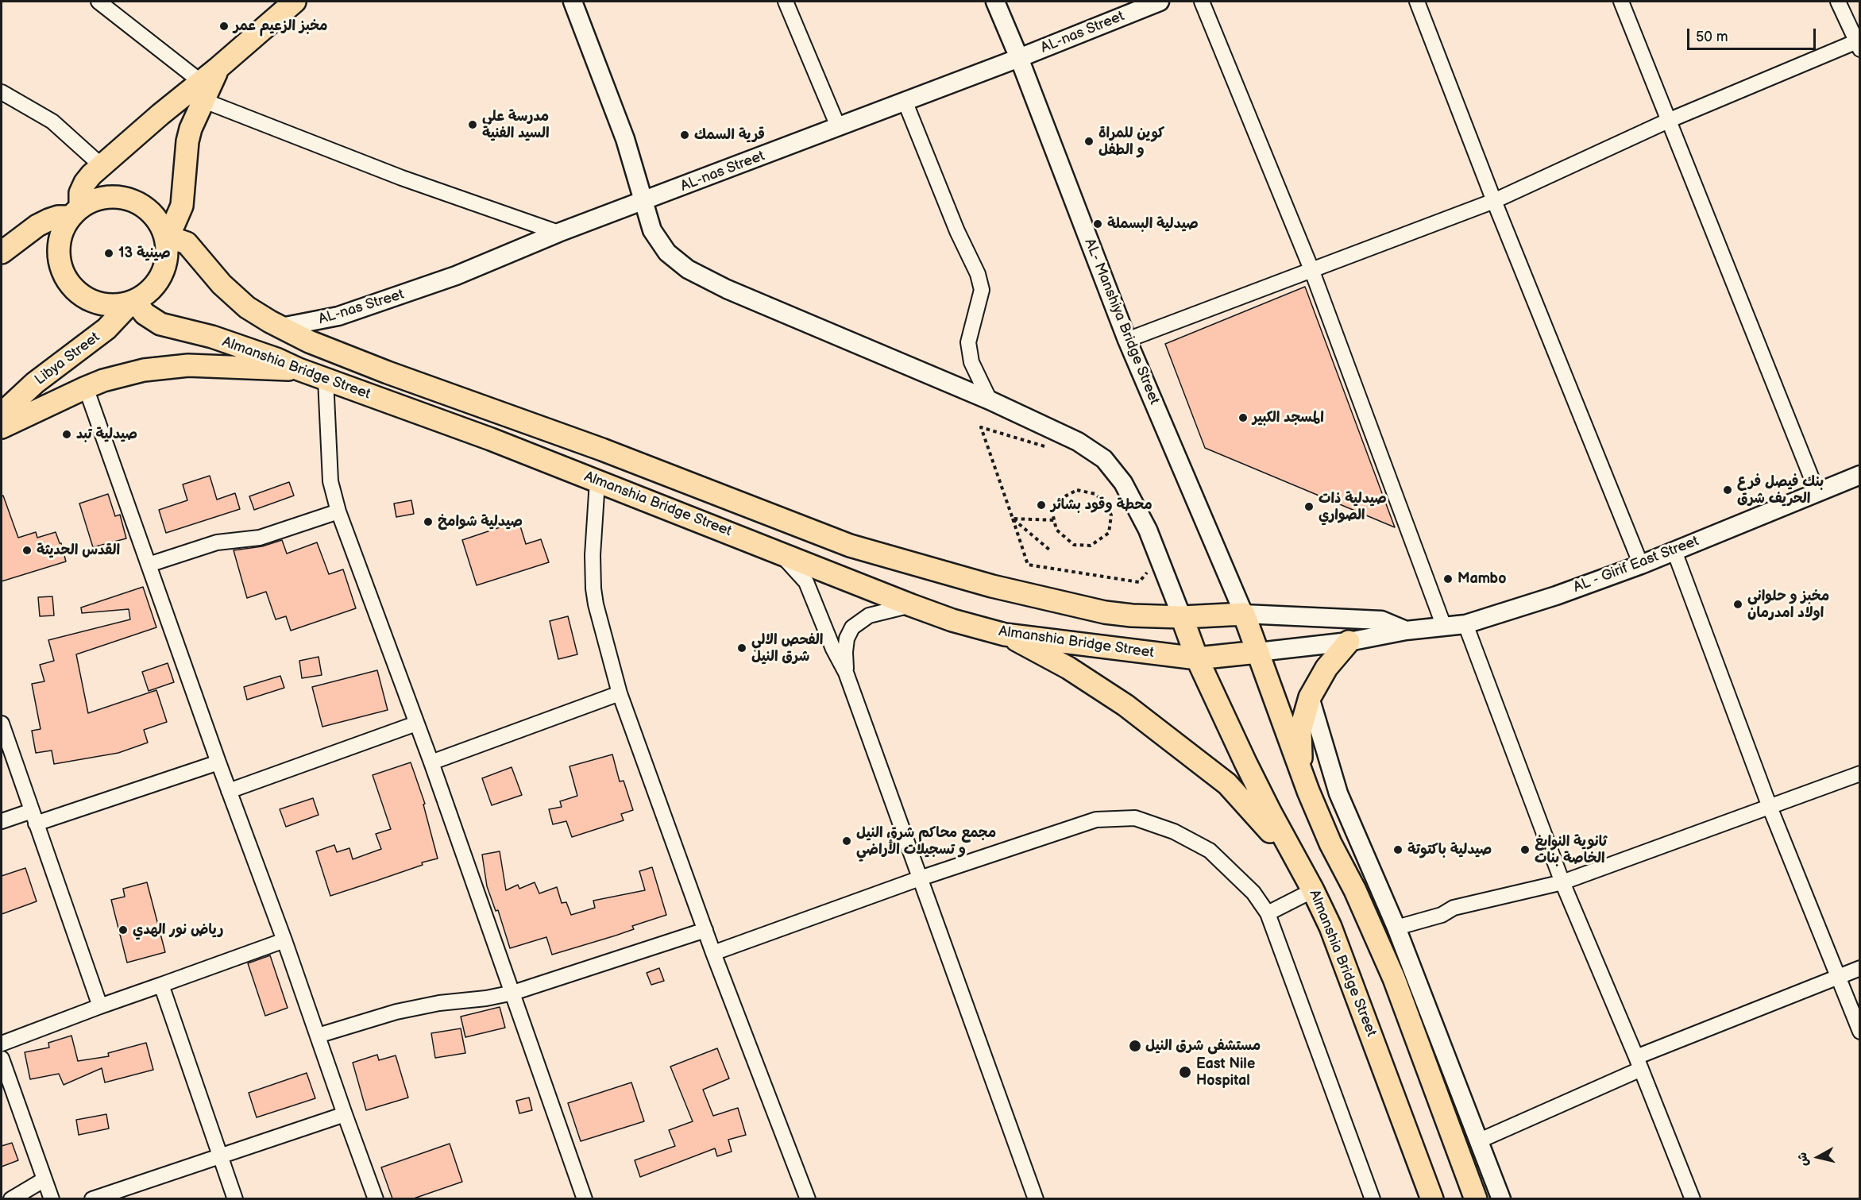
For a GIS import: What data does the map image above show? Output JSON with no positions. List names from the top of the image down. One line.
{"streets":{"main road":["Libya Street","Almanshia Bridge Street"],"street":["AL-nas Street","AL- Manshiya Bridge Street","AL - Girif East Street"]},"crossings":[["AL-nas Street","AL- Manshiya Bridge Street"],["AL-nas Street","Almanshia Bridge Street"],["AL- Manshiya Bridge Street","Almanshia Bridge Street"],["Libya Street","Almanshia Bridge Street"],["Almanshia Bridge Street","AL - Girif East Street"]],"places":["مخبز الزعيم عمر","مدرسة علي السيد الفنية","قرية السمك","كوين للمراة و الطفل","صيدلية البسملة","صينية 13","المسجد الكبير","صيدلية تبد","بنك فيصل فرع الحريف شرق","محطة وقود بشائر","صيدلية ذات الصواري","صيدلية شوامخ","القدس الحديثة","Mambo","مخبز و حلواني اولاد امدرمان","الفحص الالي شرق النيل","مجمع محاكم شرق النيل و تسجيلات الأراضي","صيدلية باكتوتة","ثانوية النوابغ الخاصة بنات","رياض نور الهدي","مستشفى شرق النيل","East Nile Hospital"],"scale_bar":"50 m","north":"left"}
